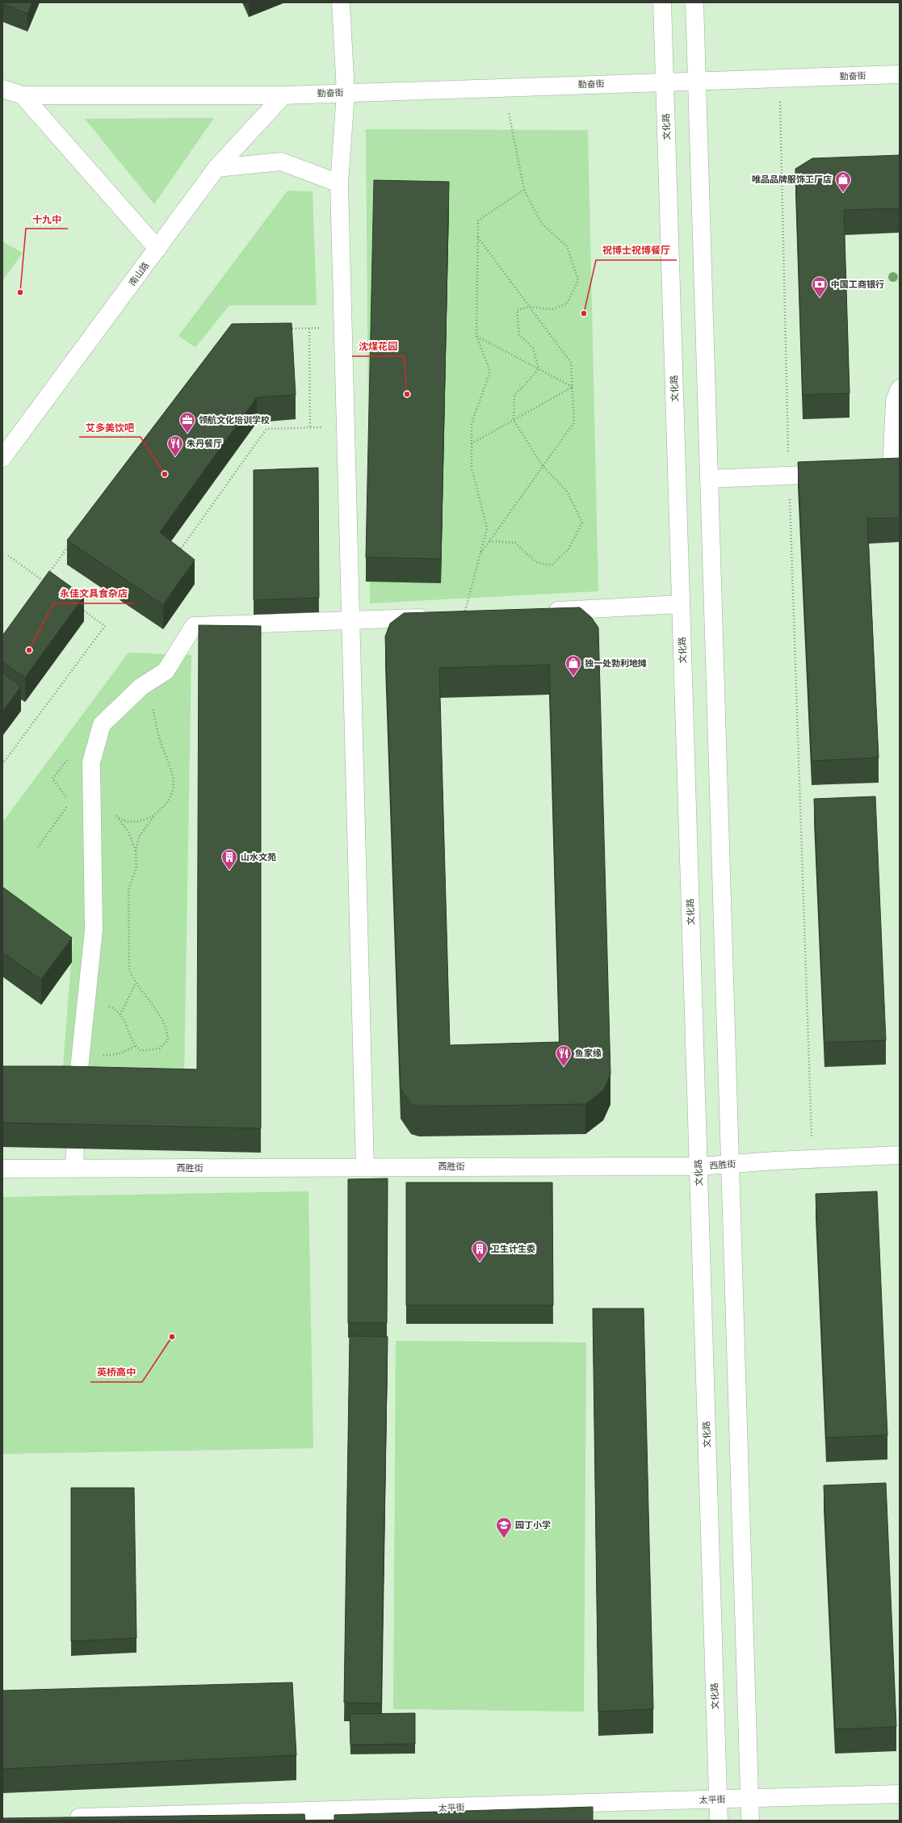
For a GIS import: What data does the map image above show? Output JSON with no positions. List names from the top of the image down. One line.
{"streets":{"street":["勤奋街","文化路","南山路","西胜街","太平街"]},"crossings":[["勤奋街","文化路"],["勤奋街","南山路"],["文化路","西胜街"],["文化路","太平街"]],"places":{"shop":["唯品品牌服饰工厂店","独一处勃利地摊"],"other":["十九中","祝博士祝博餐厅","沈煤花园","艾多美饮吧","永佳文具食杂店","英桥高中"],"bank":["中国工商银行"],"office":["领航文化培训学校"],"restaurant":["朱丹餐厅","鱼家缘"],"building":["山水文苑","卫生计生委"],"school or university":["园丁小学"]}}
